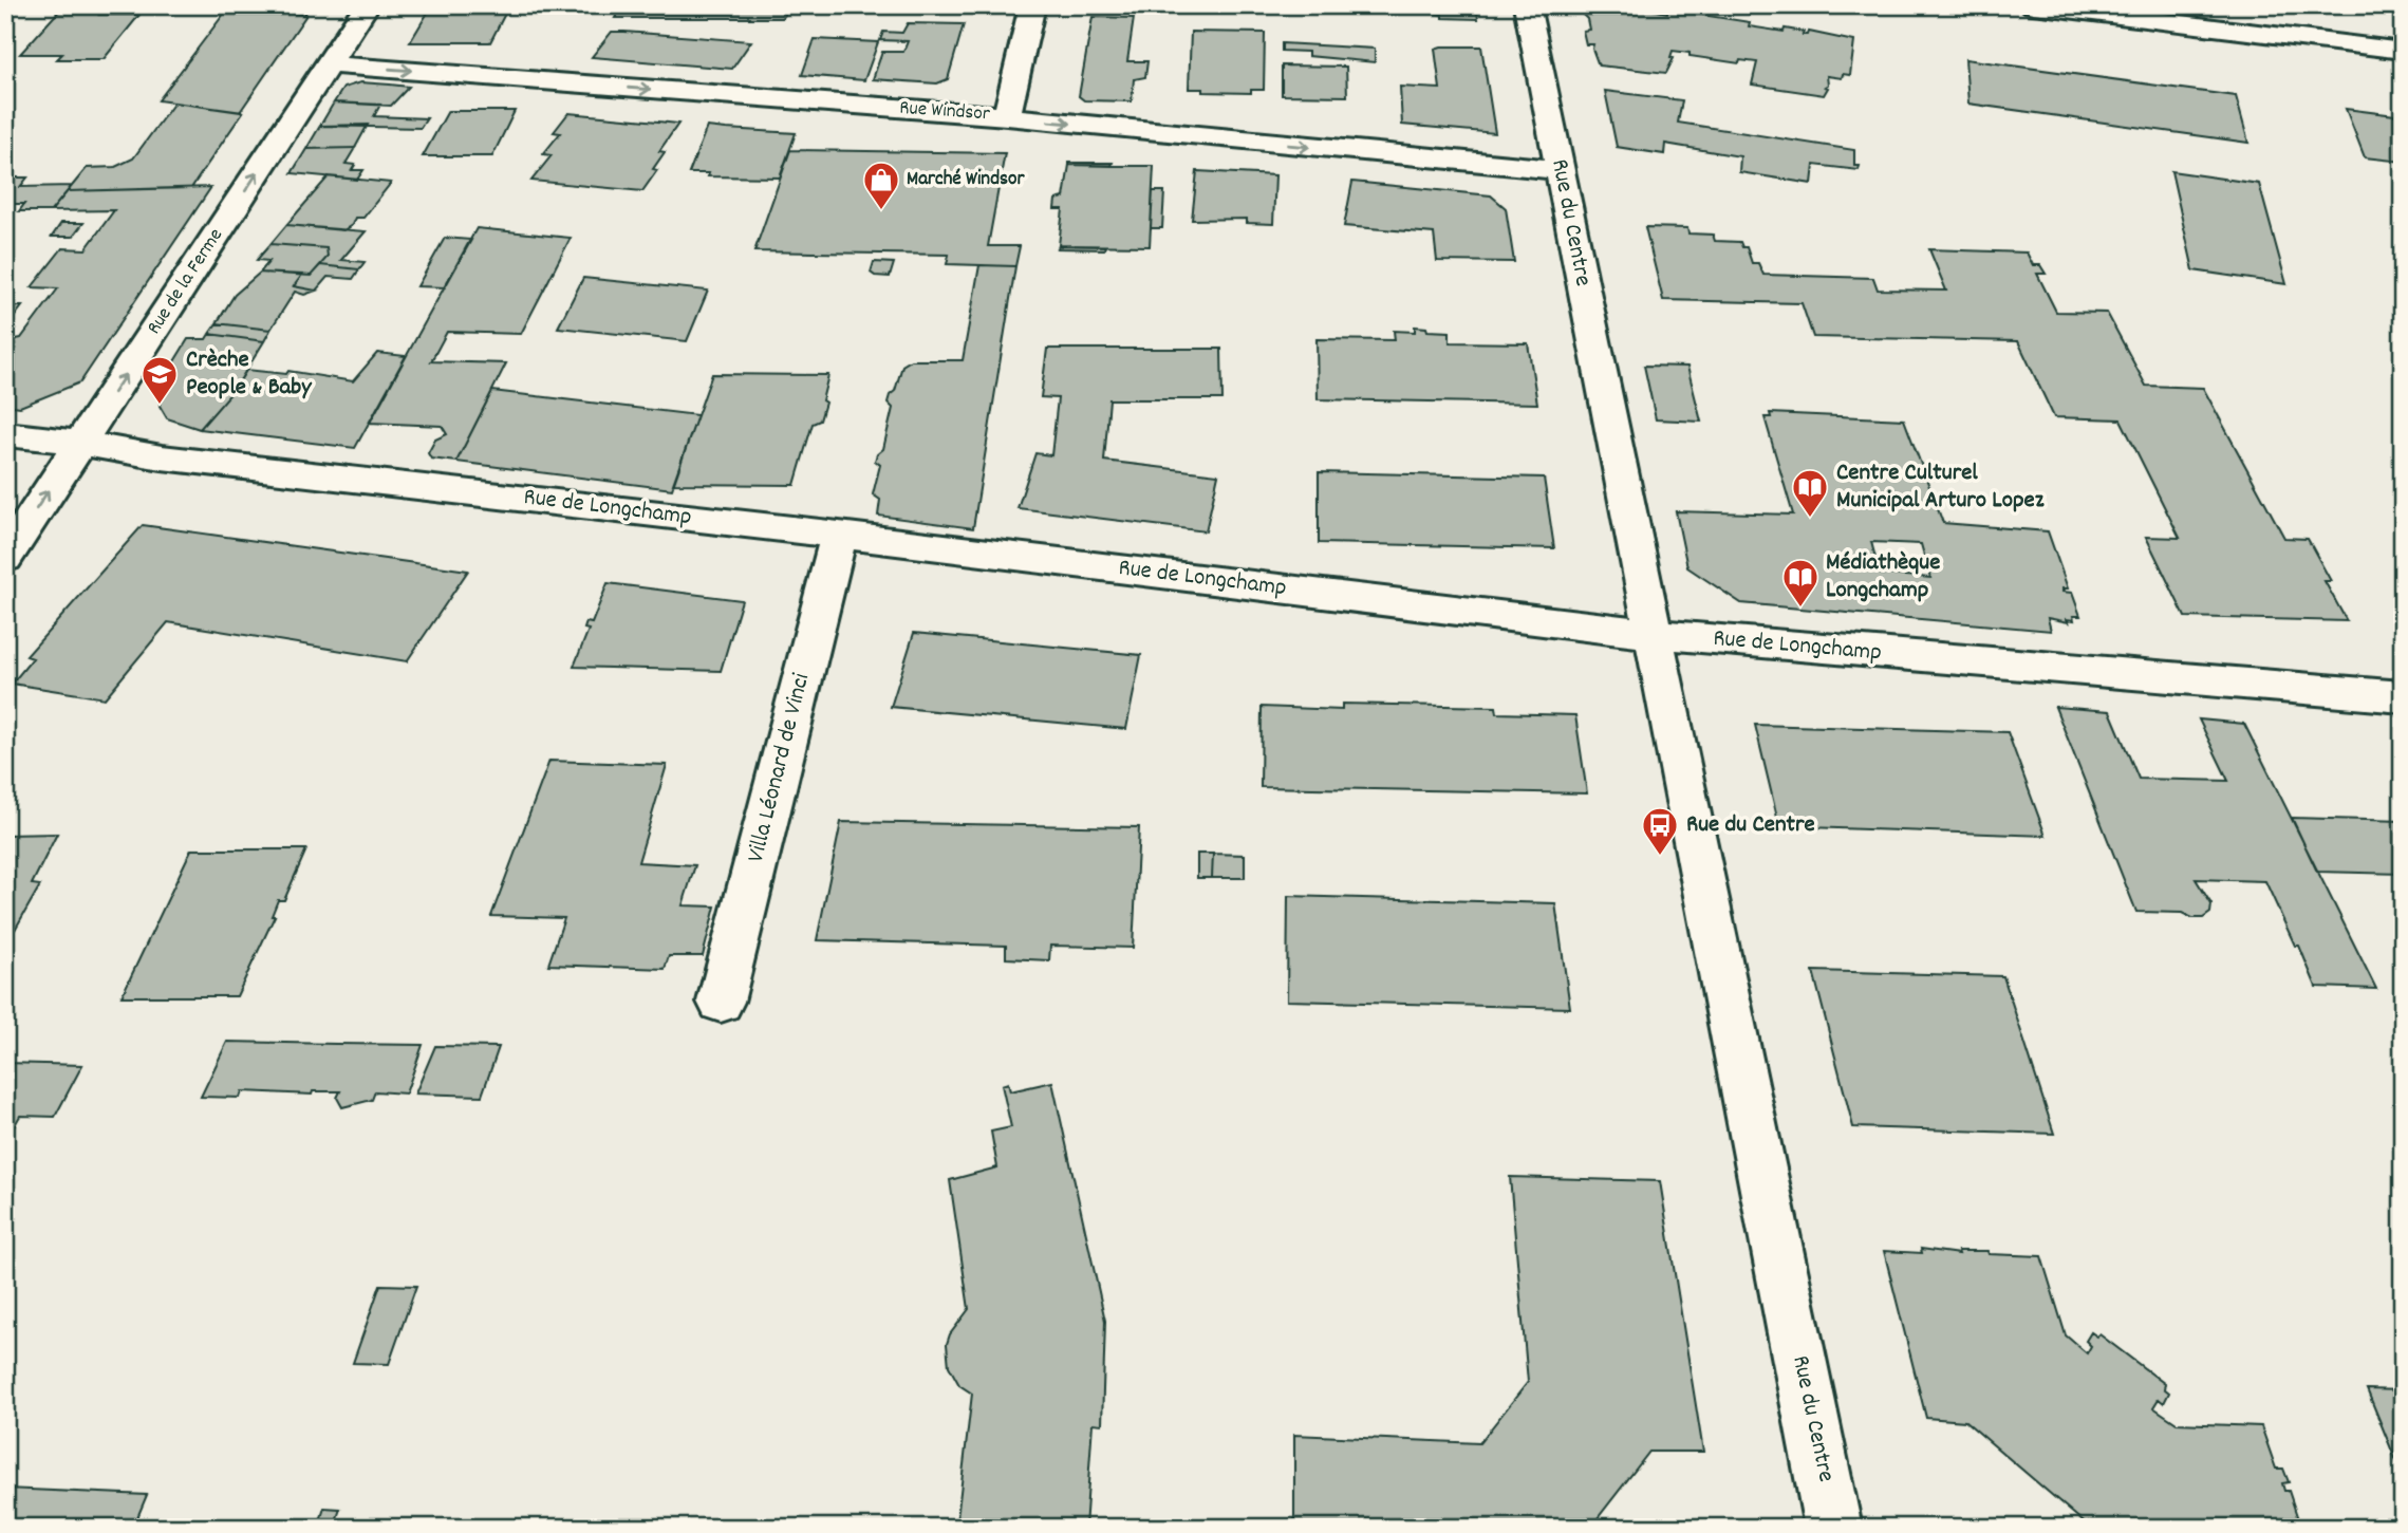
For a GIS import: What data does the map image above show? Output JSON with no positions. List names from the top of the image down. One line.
{"streets":{"street":["Rue Windsor","Rue du Centre","Rue de la Ferme","Rue de Longchamp","Villa Léonard de Vinci"]},"crossings":[["Rue Windsor","Rue du Centre"],["Rue Windsor","Rue de la Ferme"],["Rue du Centre","Rue de Longchamp"],["Rue de la Ferme","Rue de Longchamp"],["Rue de Longchamp","Villa Léonard de Vinci"]],"one_way":["Rue Windsor","Rue de la Ferme"],"places":{"shop":["Marché Windsor"],"school or university":["Crèche People & Baby"],"library":["Centre Culturel Municipal Arturo Lopez","Médiathèque Longchamp"],"bus stop":["Rue du Centre"]}}
